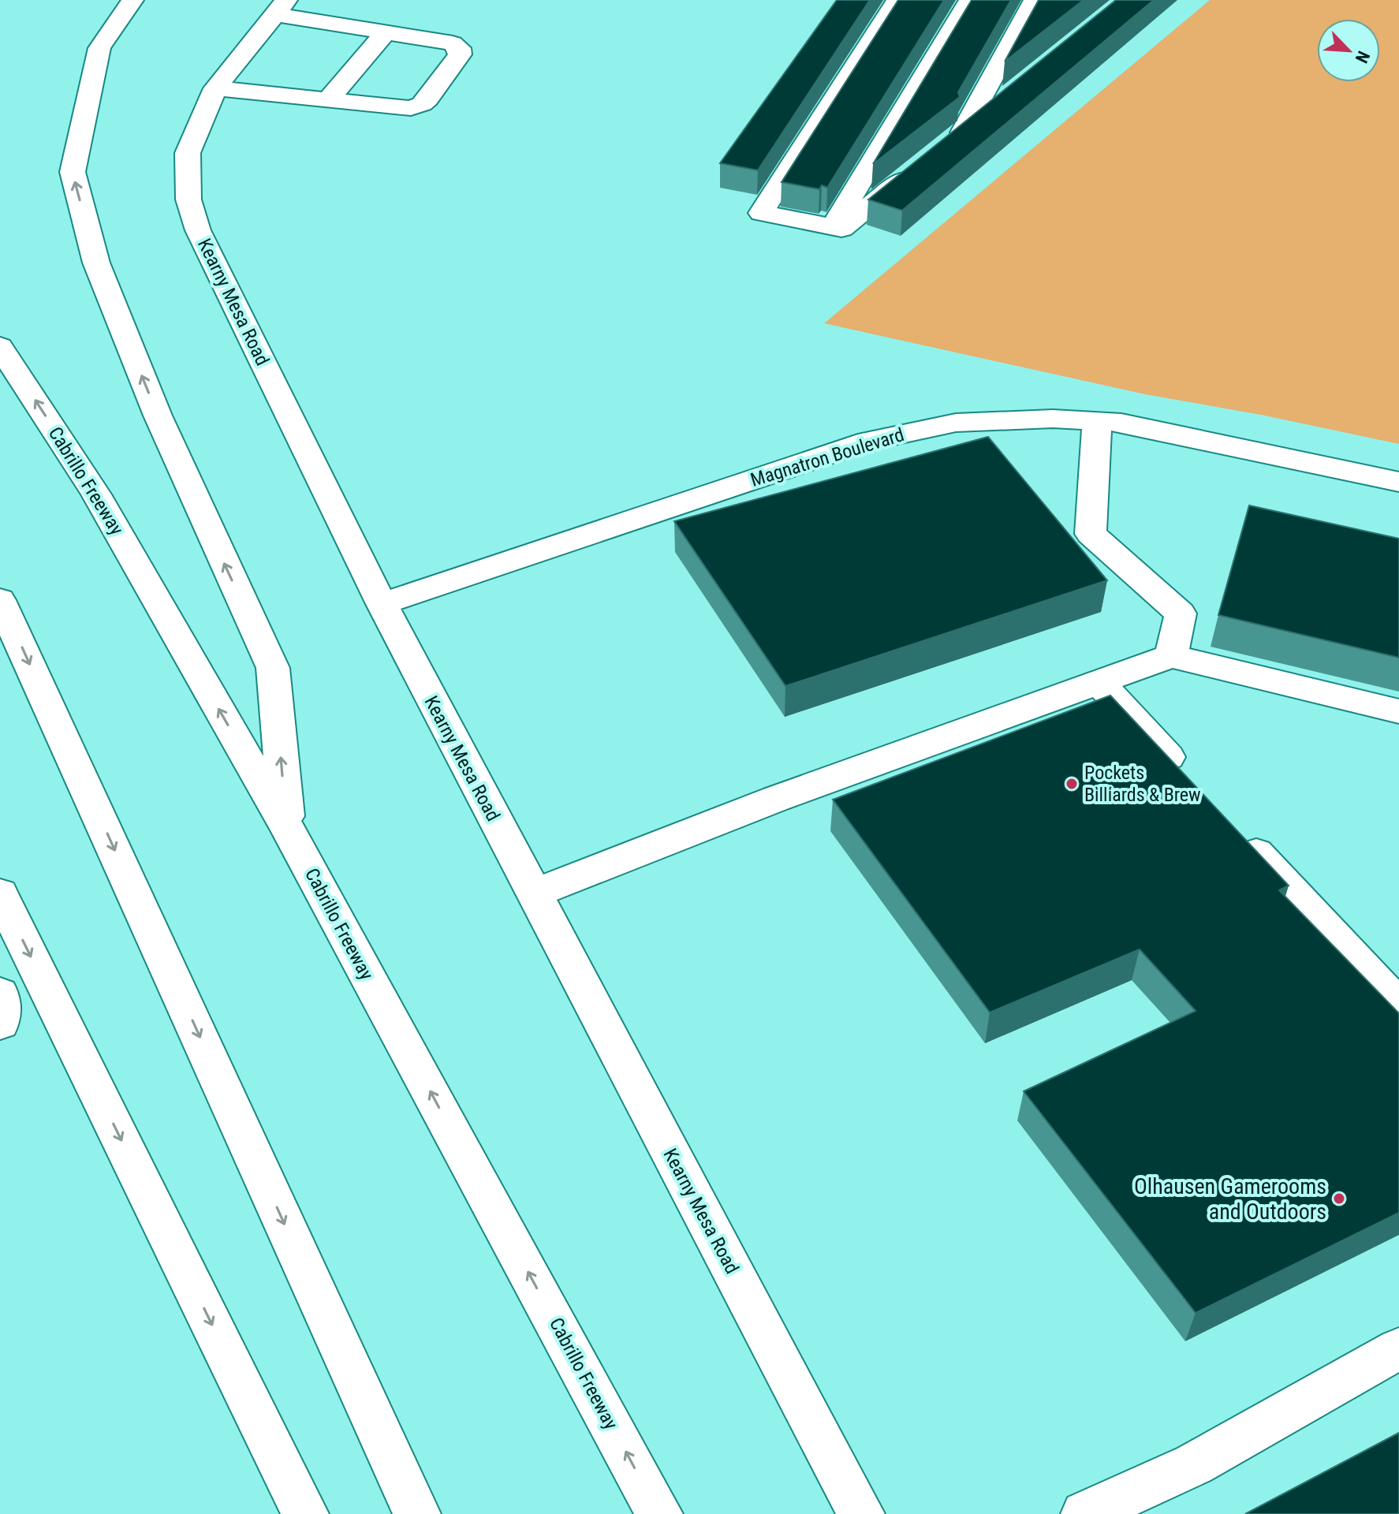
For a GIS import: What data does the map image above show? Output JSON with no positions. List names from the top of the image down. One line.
{"streets":{"main road":["Kearny Mesa Road","Magnatron Boulevard","Cabrillo Freeway"]},"crossings":[["Kearny Mesa Road","Magnatron Boulevard"]],"places":["Pockets Billiards & Brew","Olhausen Gamerooms and Outdoors"],"north":"bottom right"}
